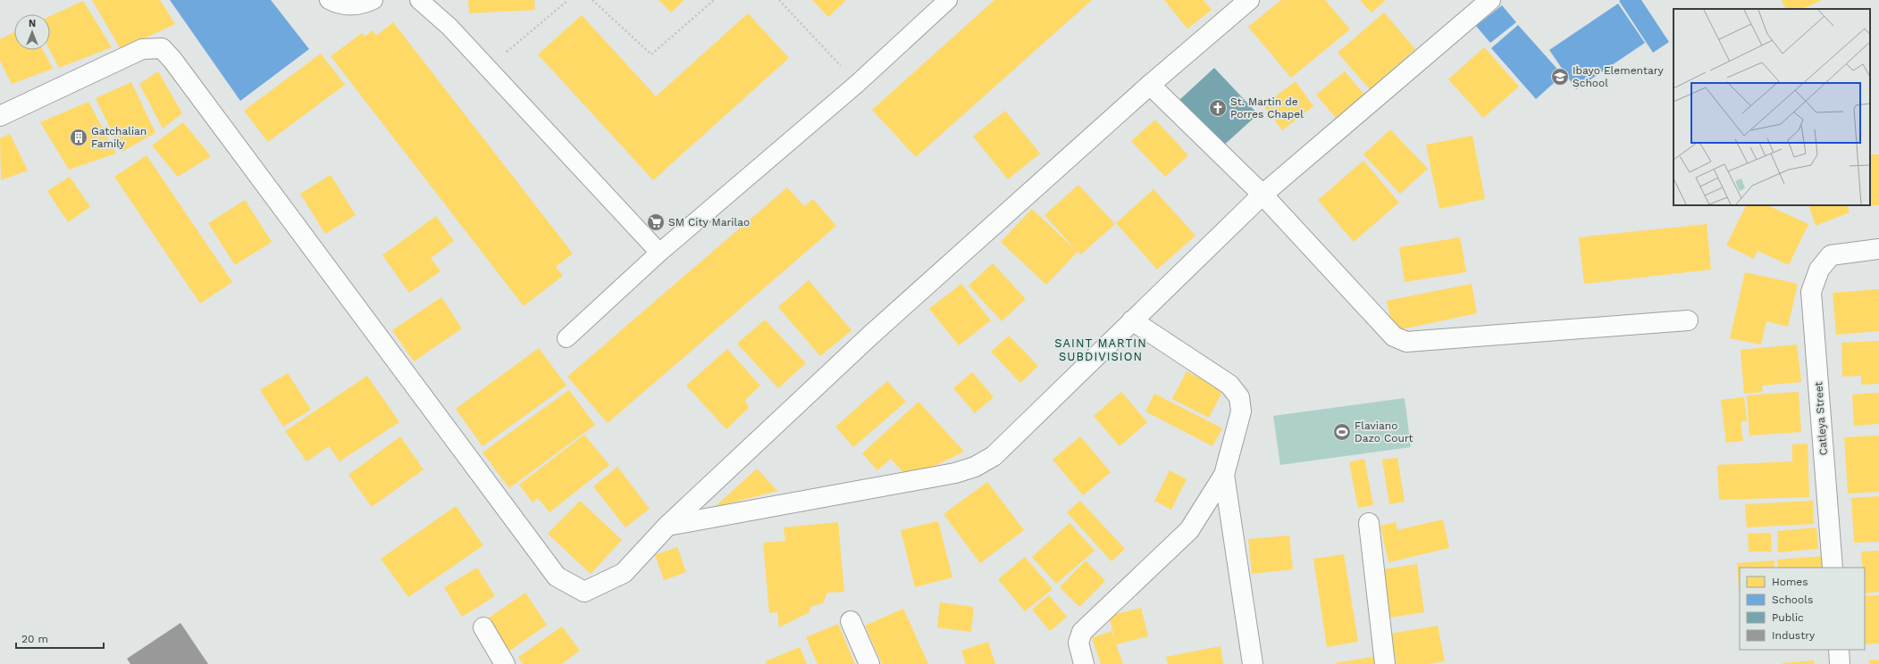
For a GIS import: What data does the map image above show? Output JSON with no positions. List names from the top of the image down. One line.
{"streets":{"street":["Catleya Street"]},"districts":["SAINT MARTIN SUBDIVISION"],"places":{"school or university":["Ibayo Elementary School"],"church":["St. Martin de Porres Chapel"],"building":["Gatchalian Family"],"supermarket":["SM City Marilao"],"sports":["Flaviano Dazo Court"]},"legend":["Homes","Schools","Public","Industry"],"scale_bar":"20 m","north":"top"}
